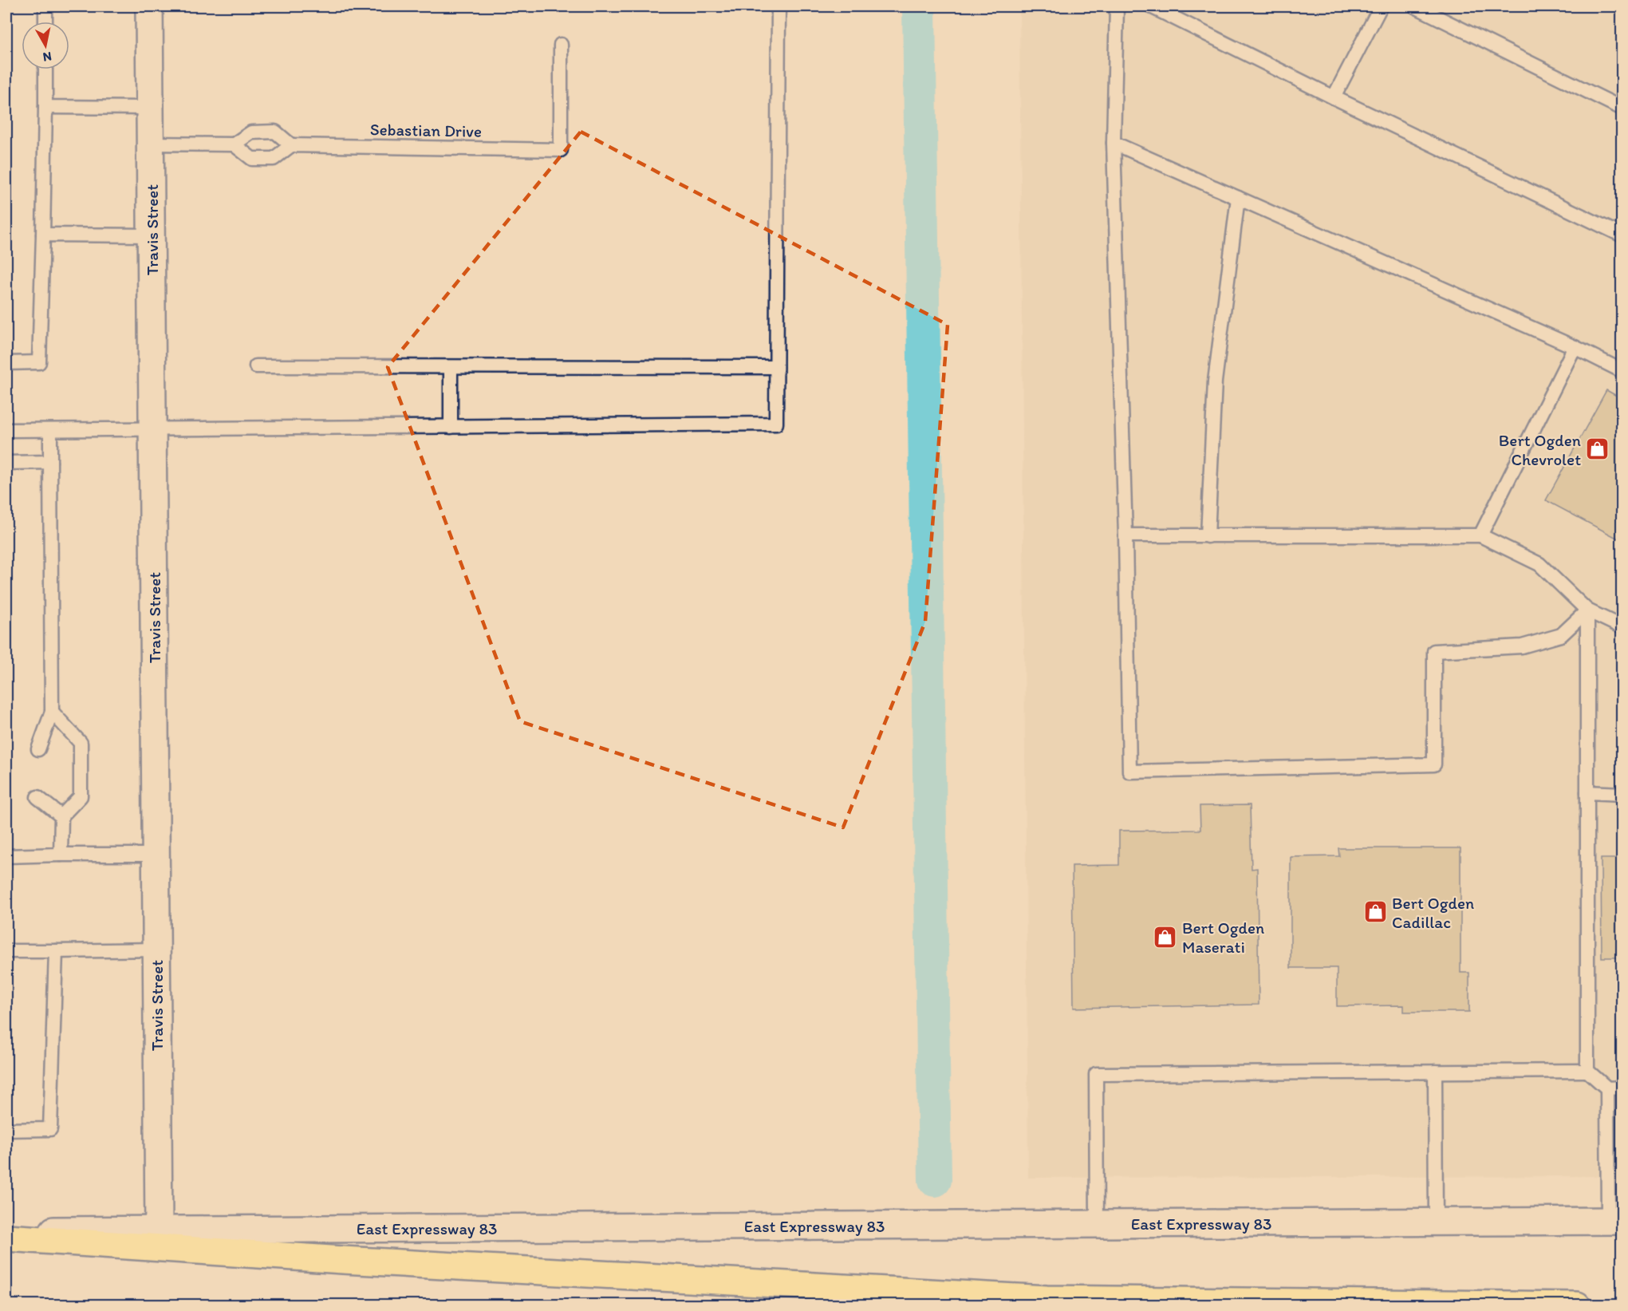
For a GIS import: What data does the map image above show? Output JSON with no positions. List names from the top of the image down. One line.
{"streets":{"main road":["Travis Street","East Expressway 83"],"lane":["Sebastian Drive"]},"crossings":[["Travis Street","East Expressway 83"]],"places":{"shop":["Bert Ogden Chevrolet","Bert Ogden Cadillac","Bert Ogden Maserati"]},"north":"bottom"}
